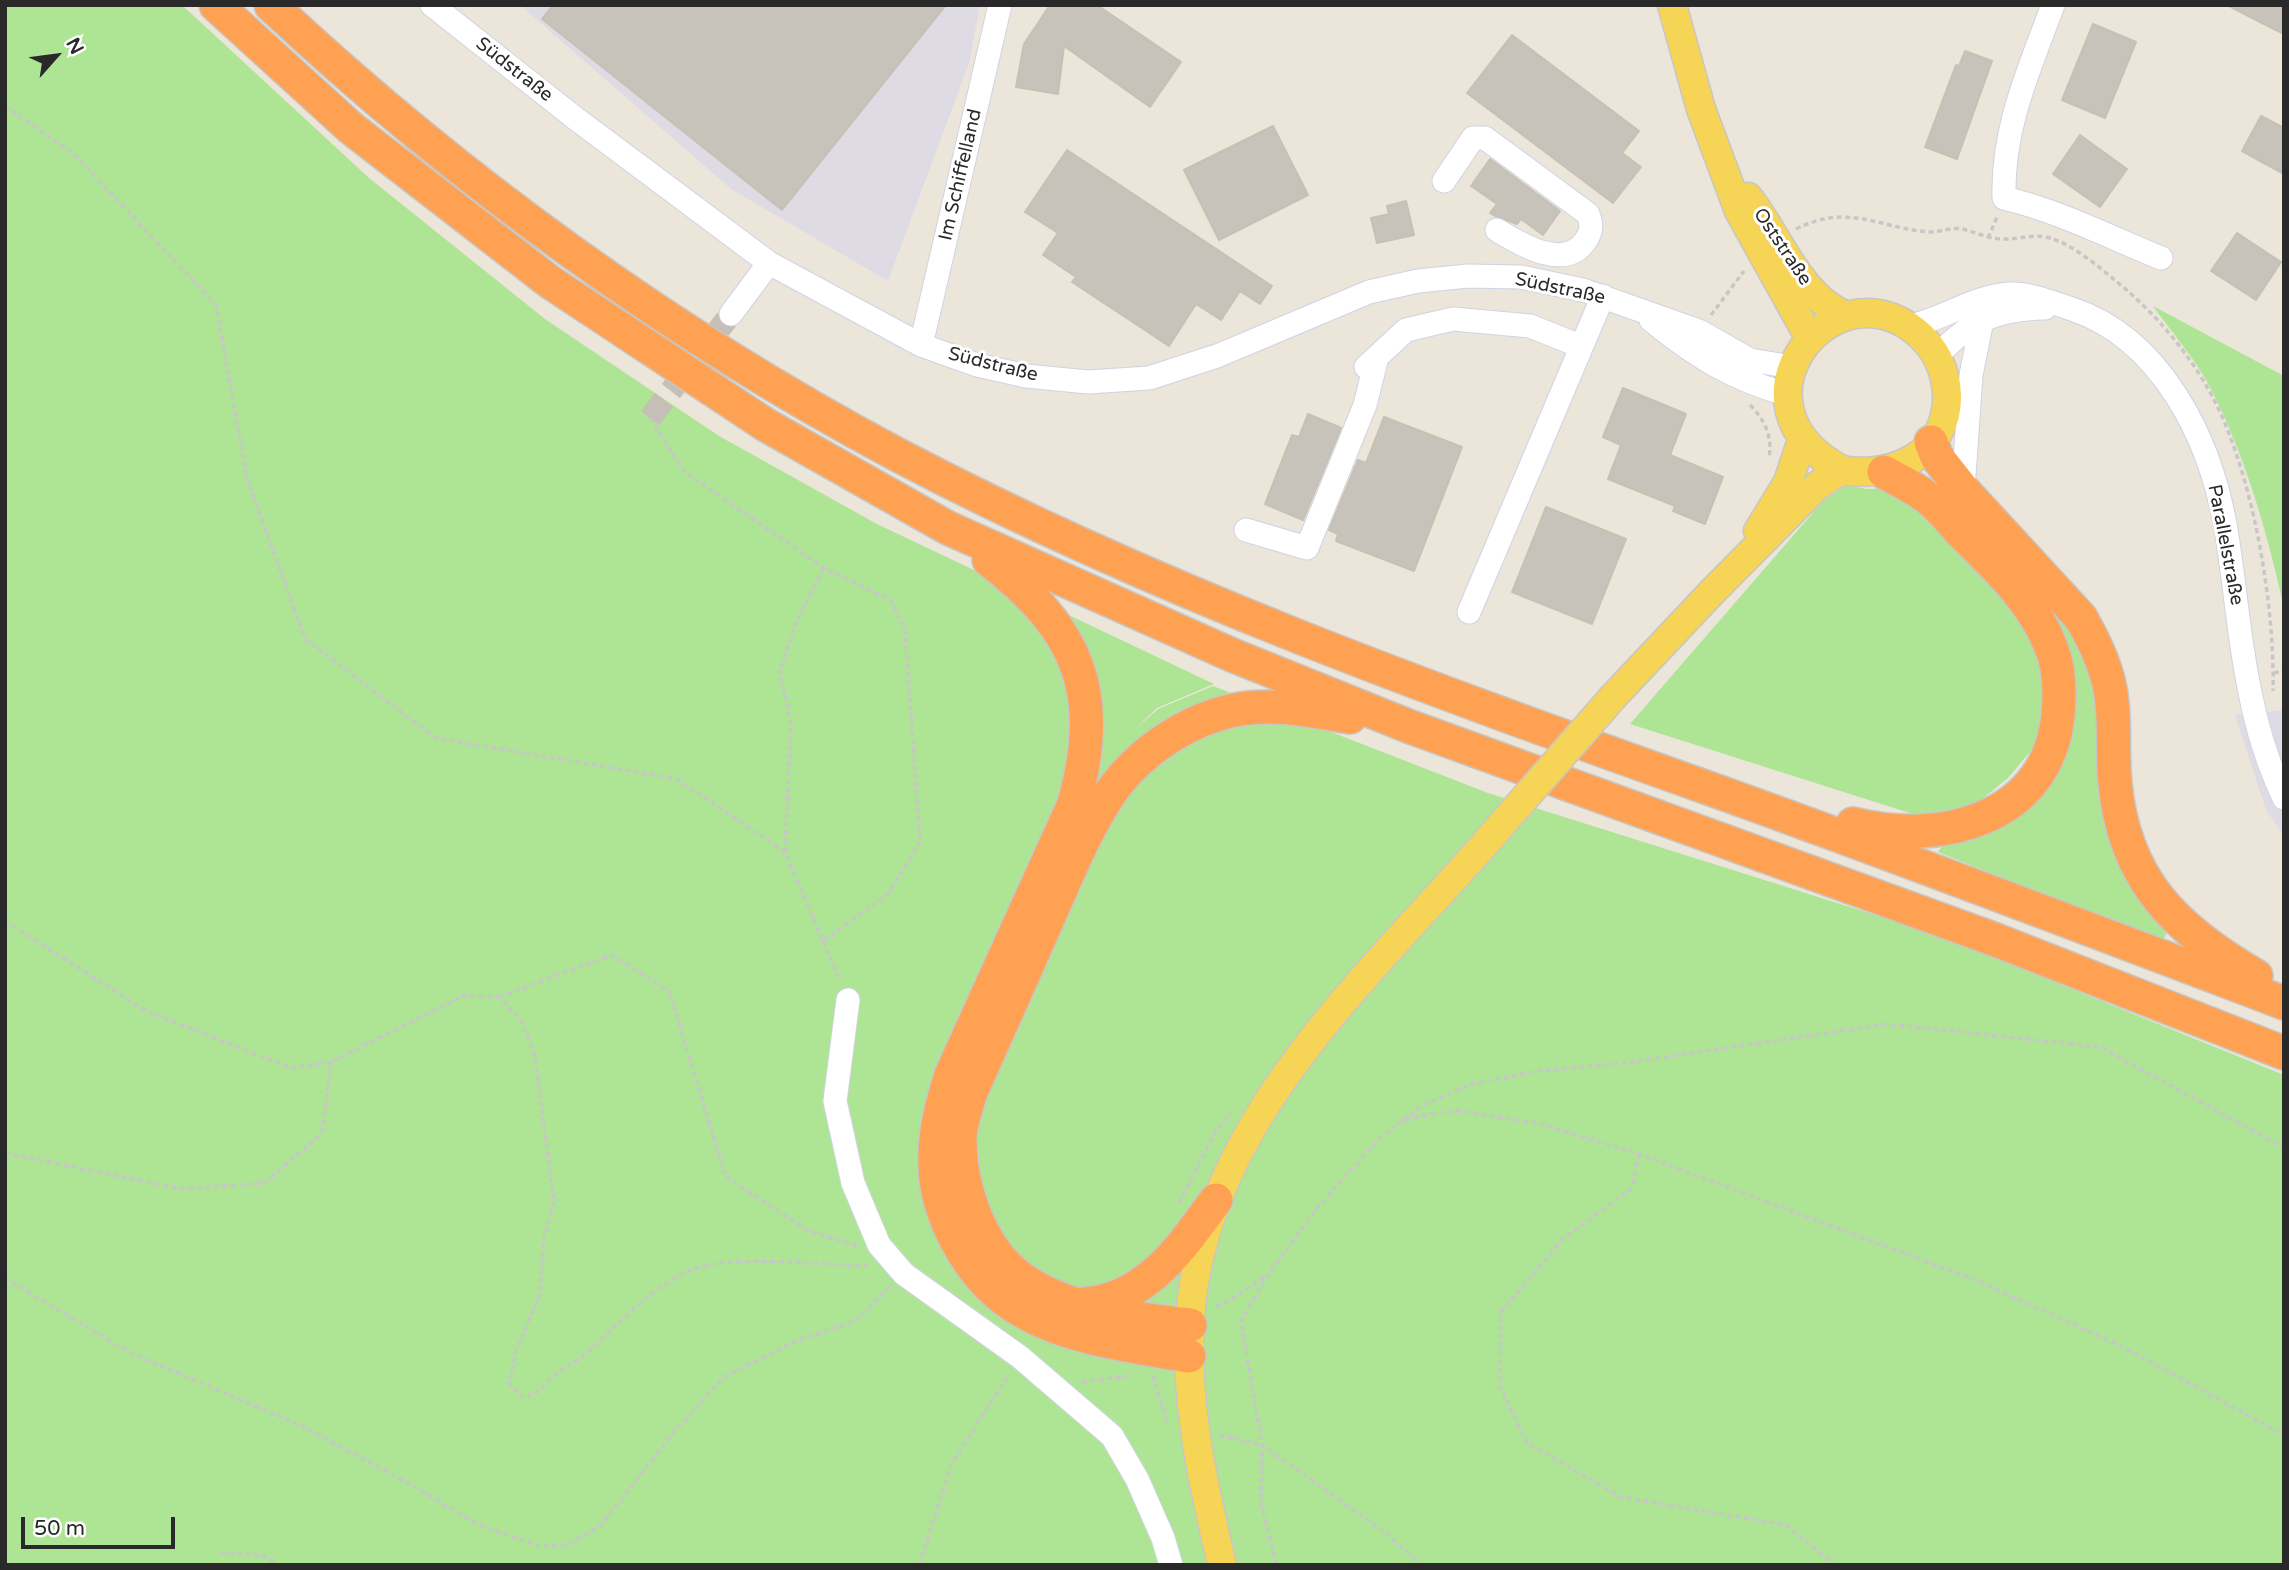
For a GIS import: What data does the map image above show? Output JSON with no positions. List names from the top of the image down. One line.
{"streets":{"main road":["Oststraße"],"street":["Südstraße","Im Schiffelland","Parallelstraße"]},"crossings":[["Südstraße","Im Schiffelland"],["Südstraße","Oststraße"],["Südstraße","Parallelstraße"],["Oststraße","Parallelstraße"]],"scale_bar":"50 m","north":"top right"}
